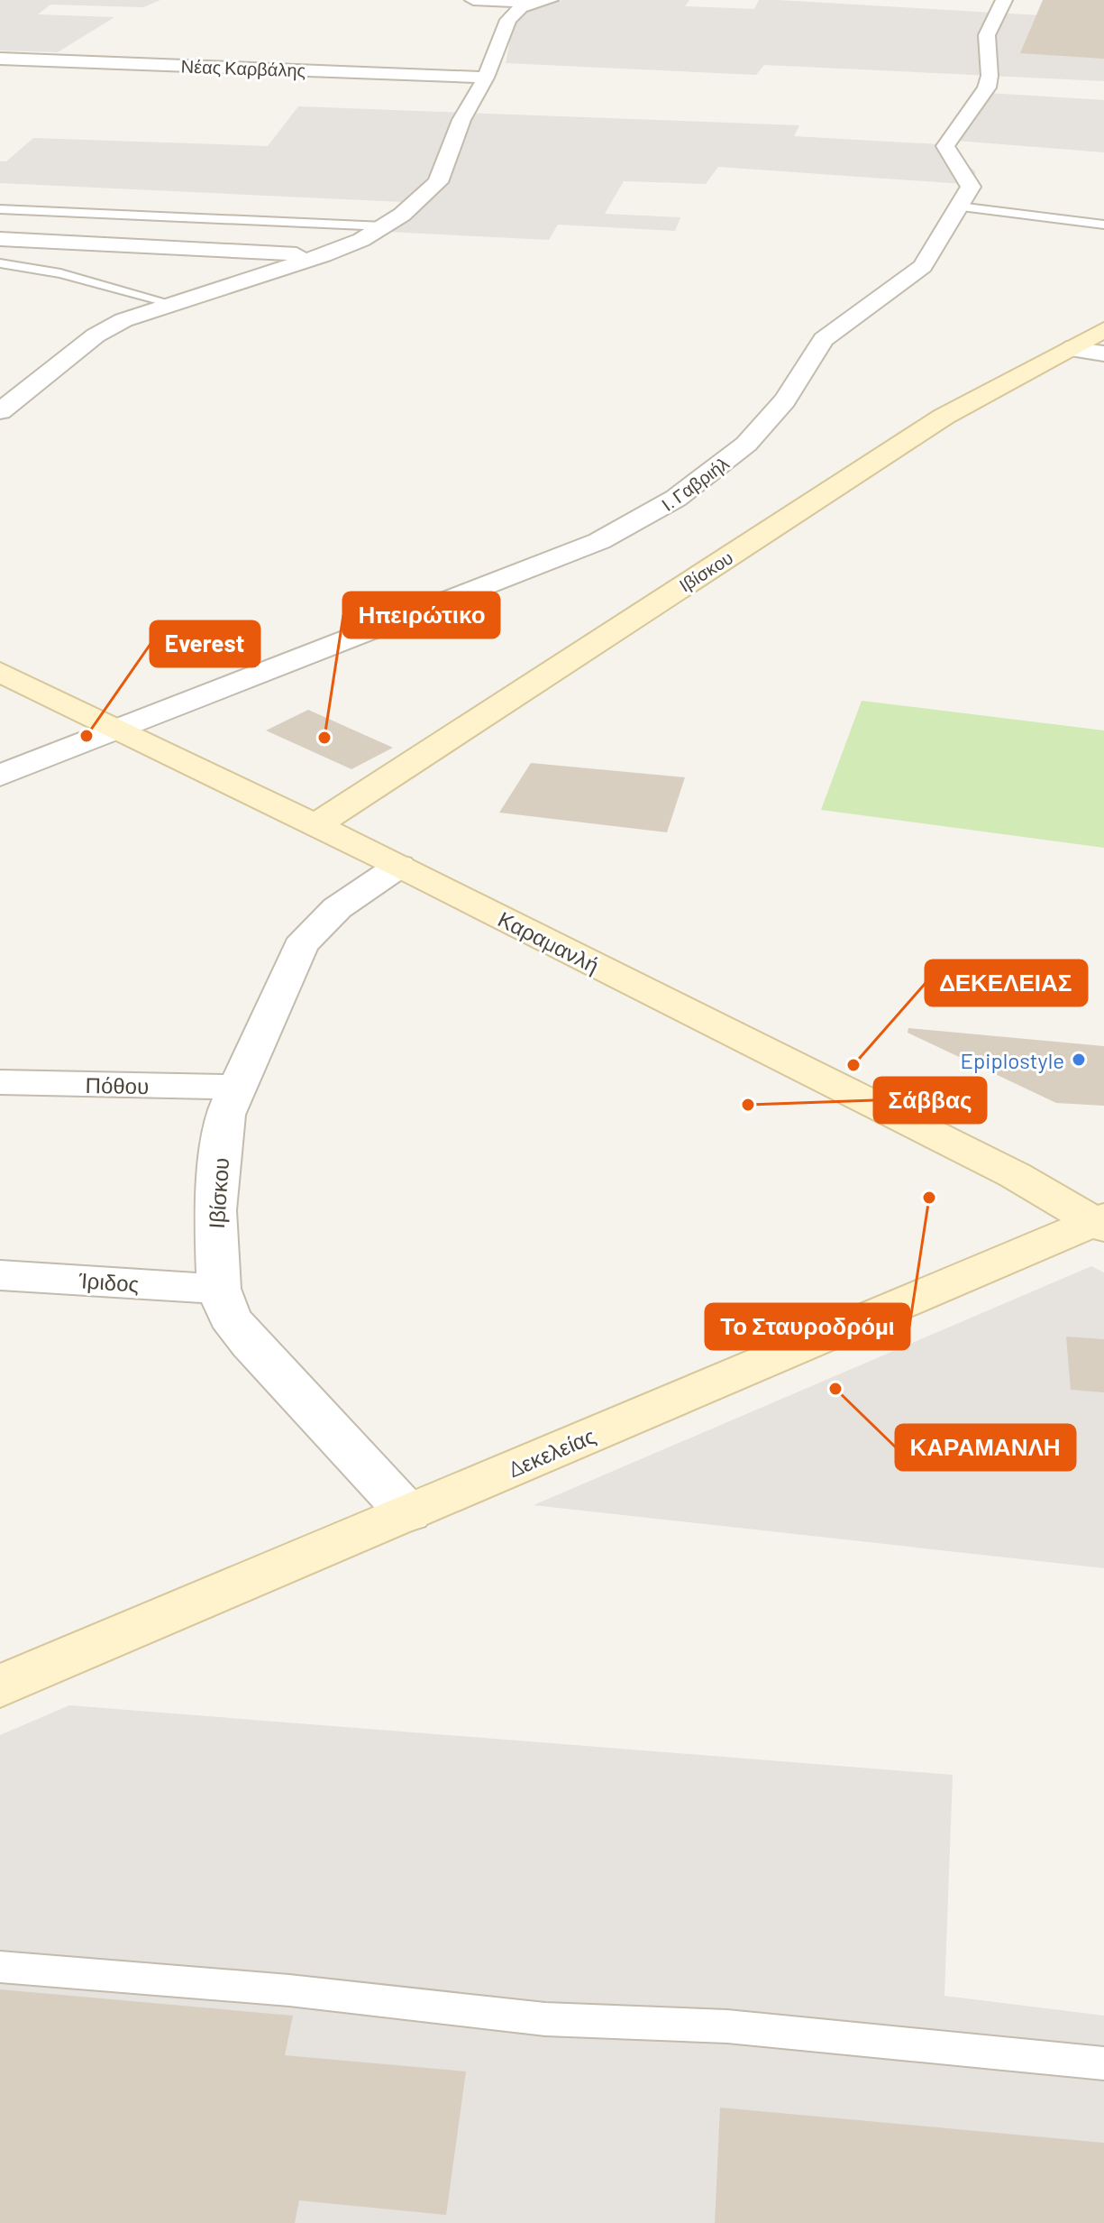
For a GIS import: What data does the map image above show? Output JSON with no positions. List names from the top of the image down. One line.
{"streets":{"main road":["Ιβίσκου","Καραμανλή","Δεκελείας"],"street":["Νέας Καρβάλης","Ι. Γαβριήλ","Πόθου","Ίριδος"]},"crossings":[["Ι. Γαβριήλ","Καραμανλή"],["Ιβίσκου","Καραμανλή"],["Ιβίσκου","Πόθου"],["Ιβίσκου","Ίριδος"],["Ιβίσκου","Δεκελείας"],["Καραμανλή","Δεκελείας"]],"places":["Everest","Ηπειρώτικο","Epiplostyle","ΔΕΚΕΛΕΙΑΣ","Σάββας","Το Σταυροδρόμι","ΚΑΡΑΜΑΝΛΗ"]}
